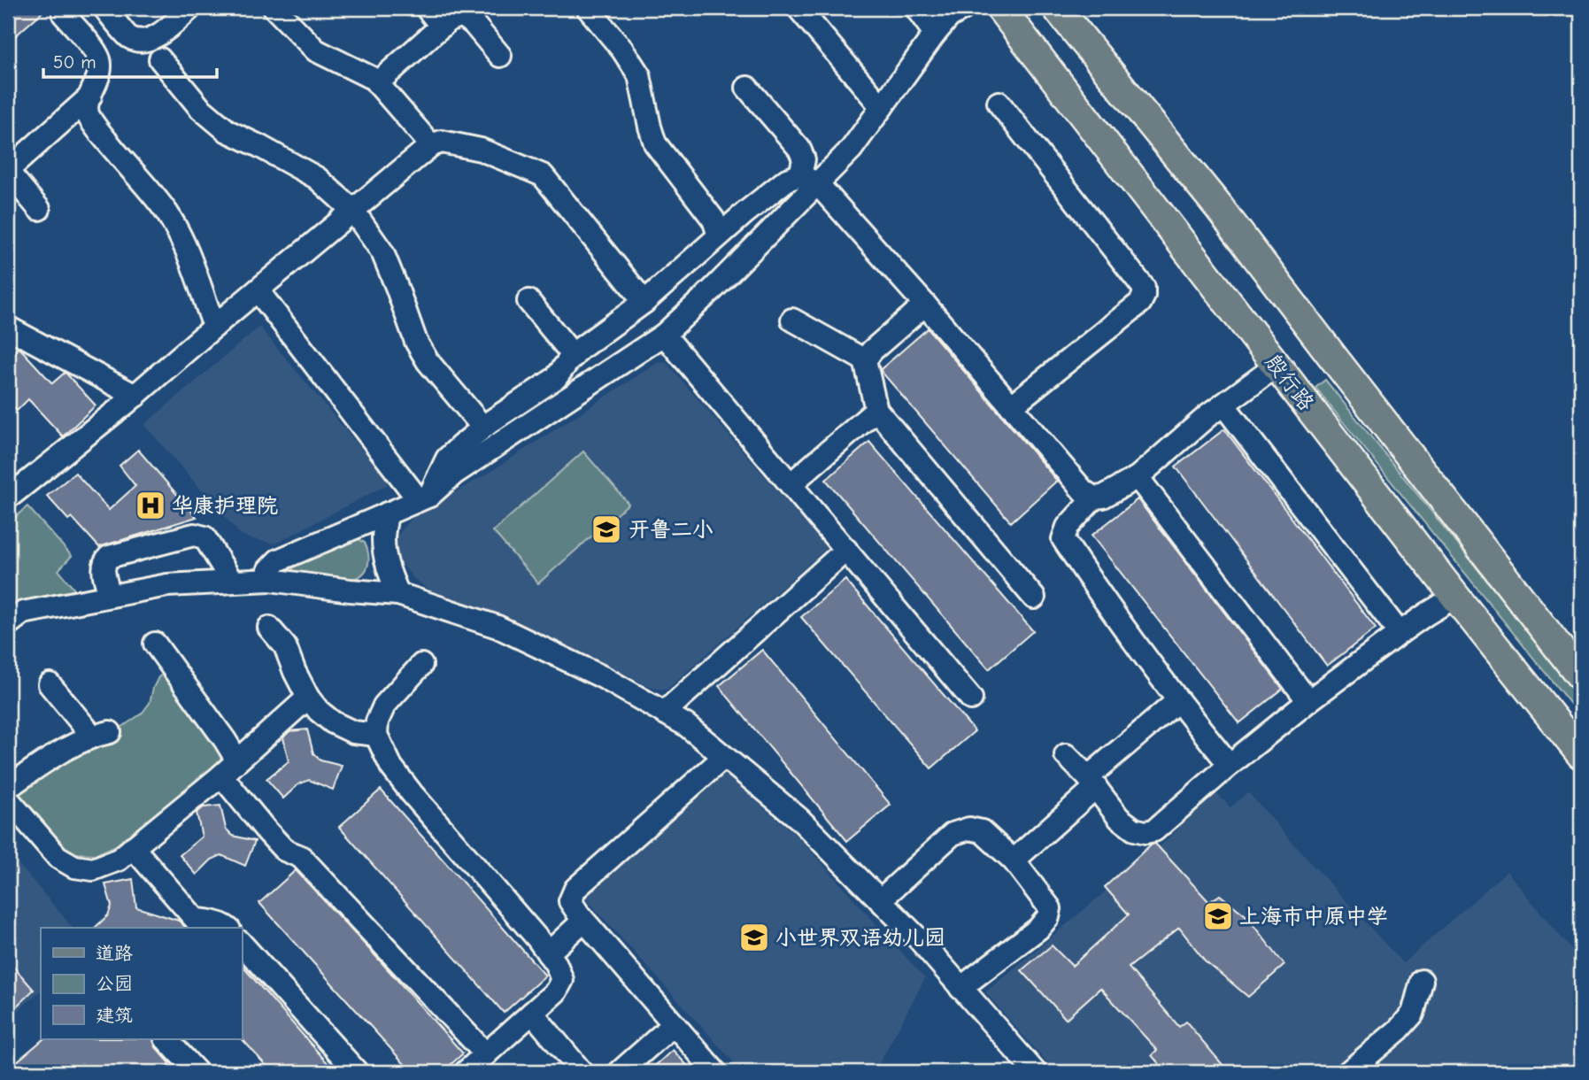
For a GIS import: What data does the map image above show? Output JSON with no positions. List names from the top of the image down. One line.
{"streets":{"main road":["殷行路"]},"places":{"hospital":["华康护理院"],"school or university":["开鲁二小","上海市中原中学","小世界双语幼儿园"]},"legend":["道路","公园","建筑"],"scale_bar":"50 m"}
